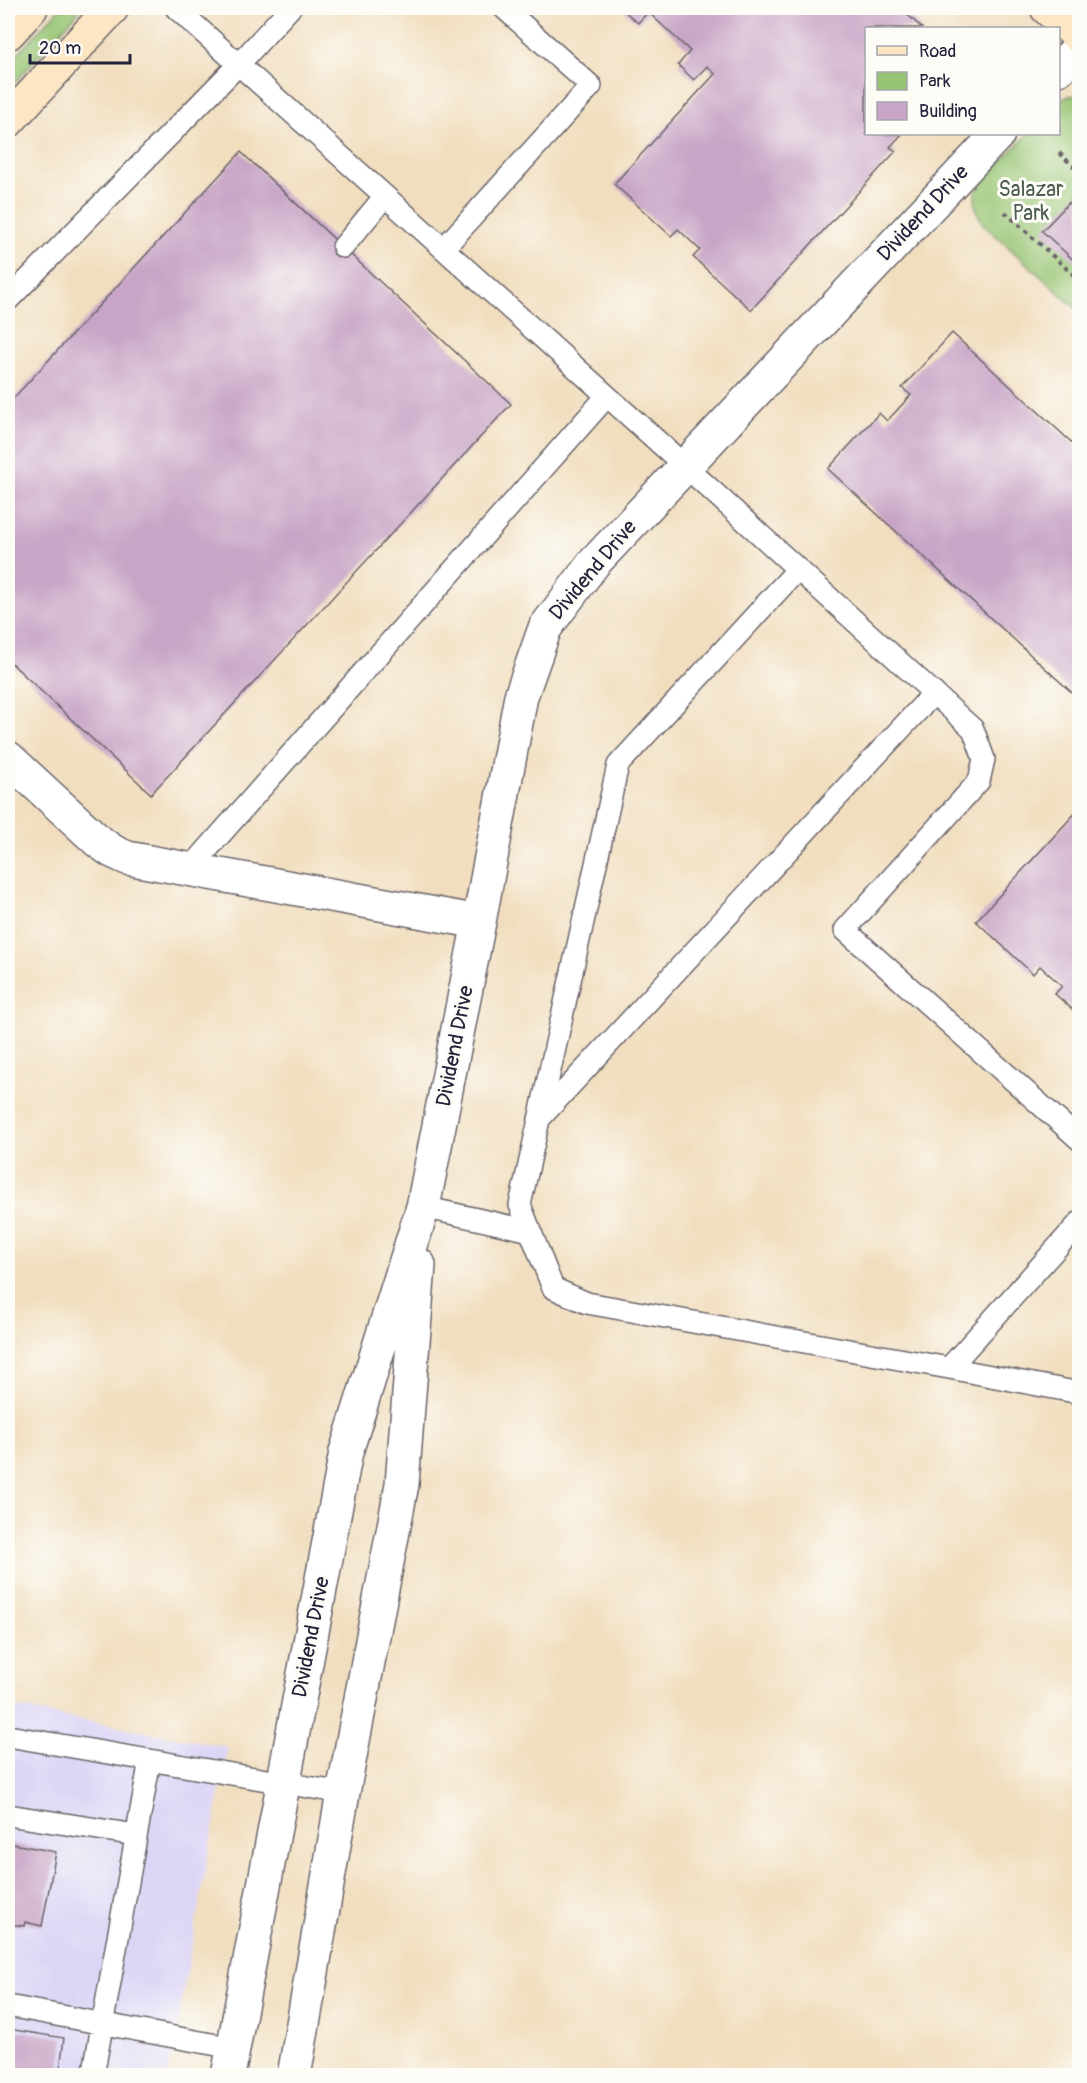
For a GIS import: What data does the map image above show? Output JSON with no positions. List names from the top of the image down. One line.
{"streets":{"street":["Dividend Drive"]},"parks":["Salazar Park"],"legend":["Road","Park","Building"],"scale_bar":"20 m"}
